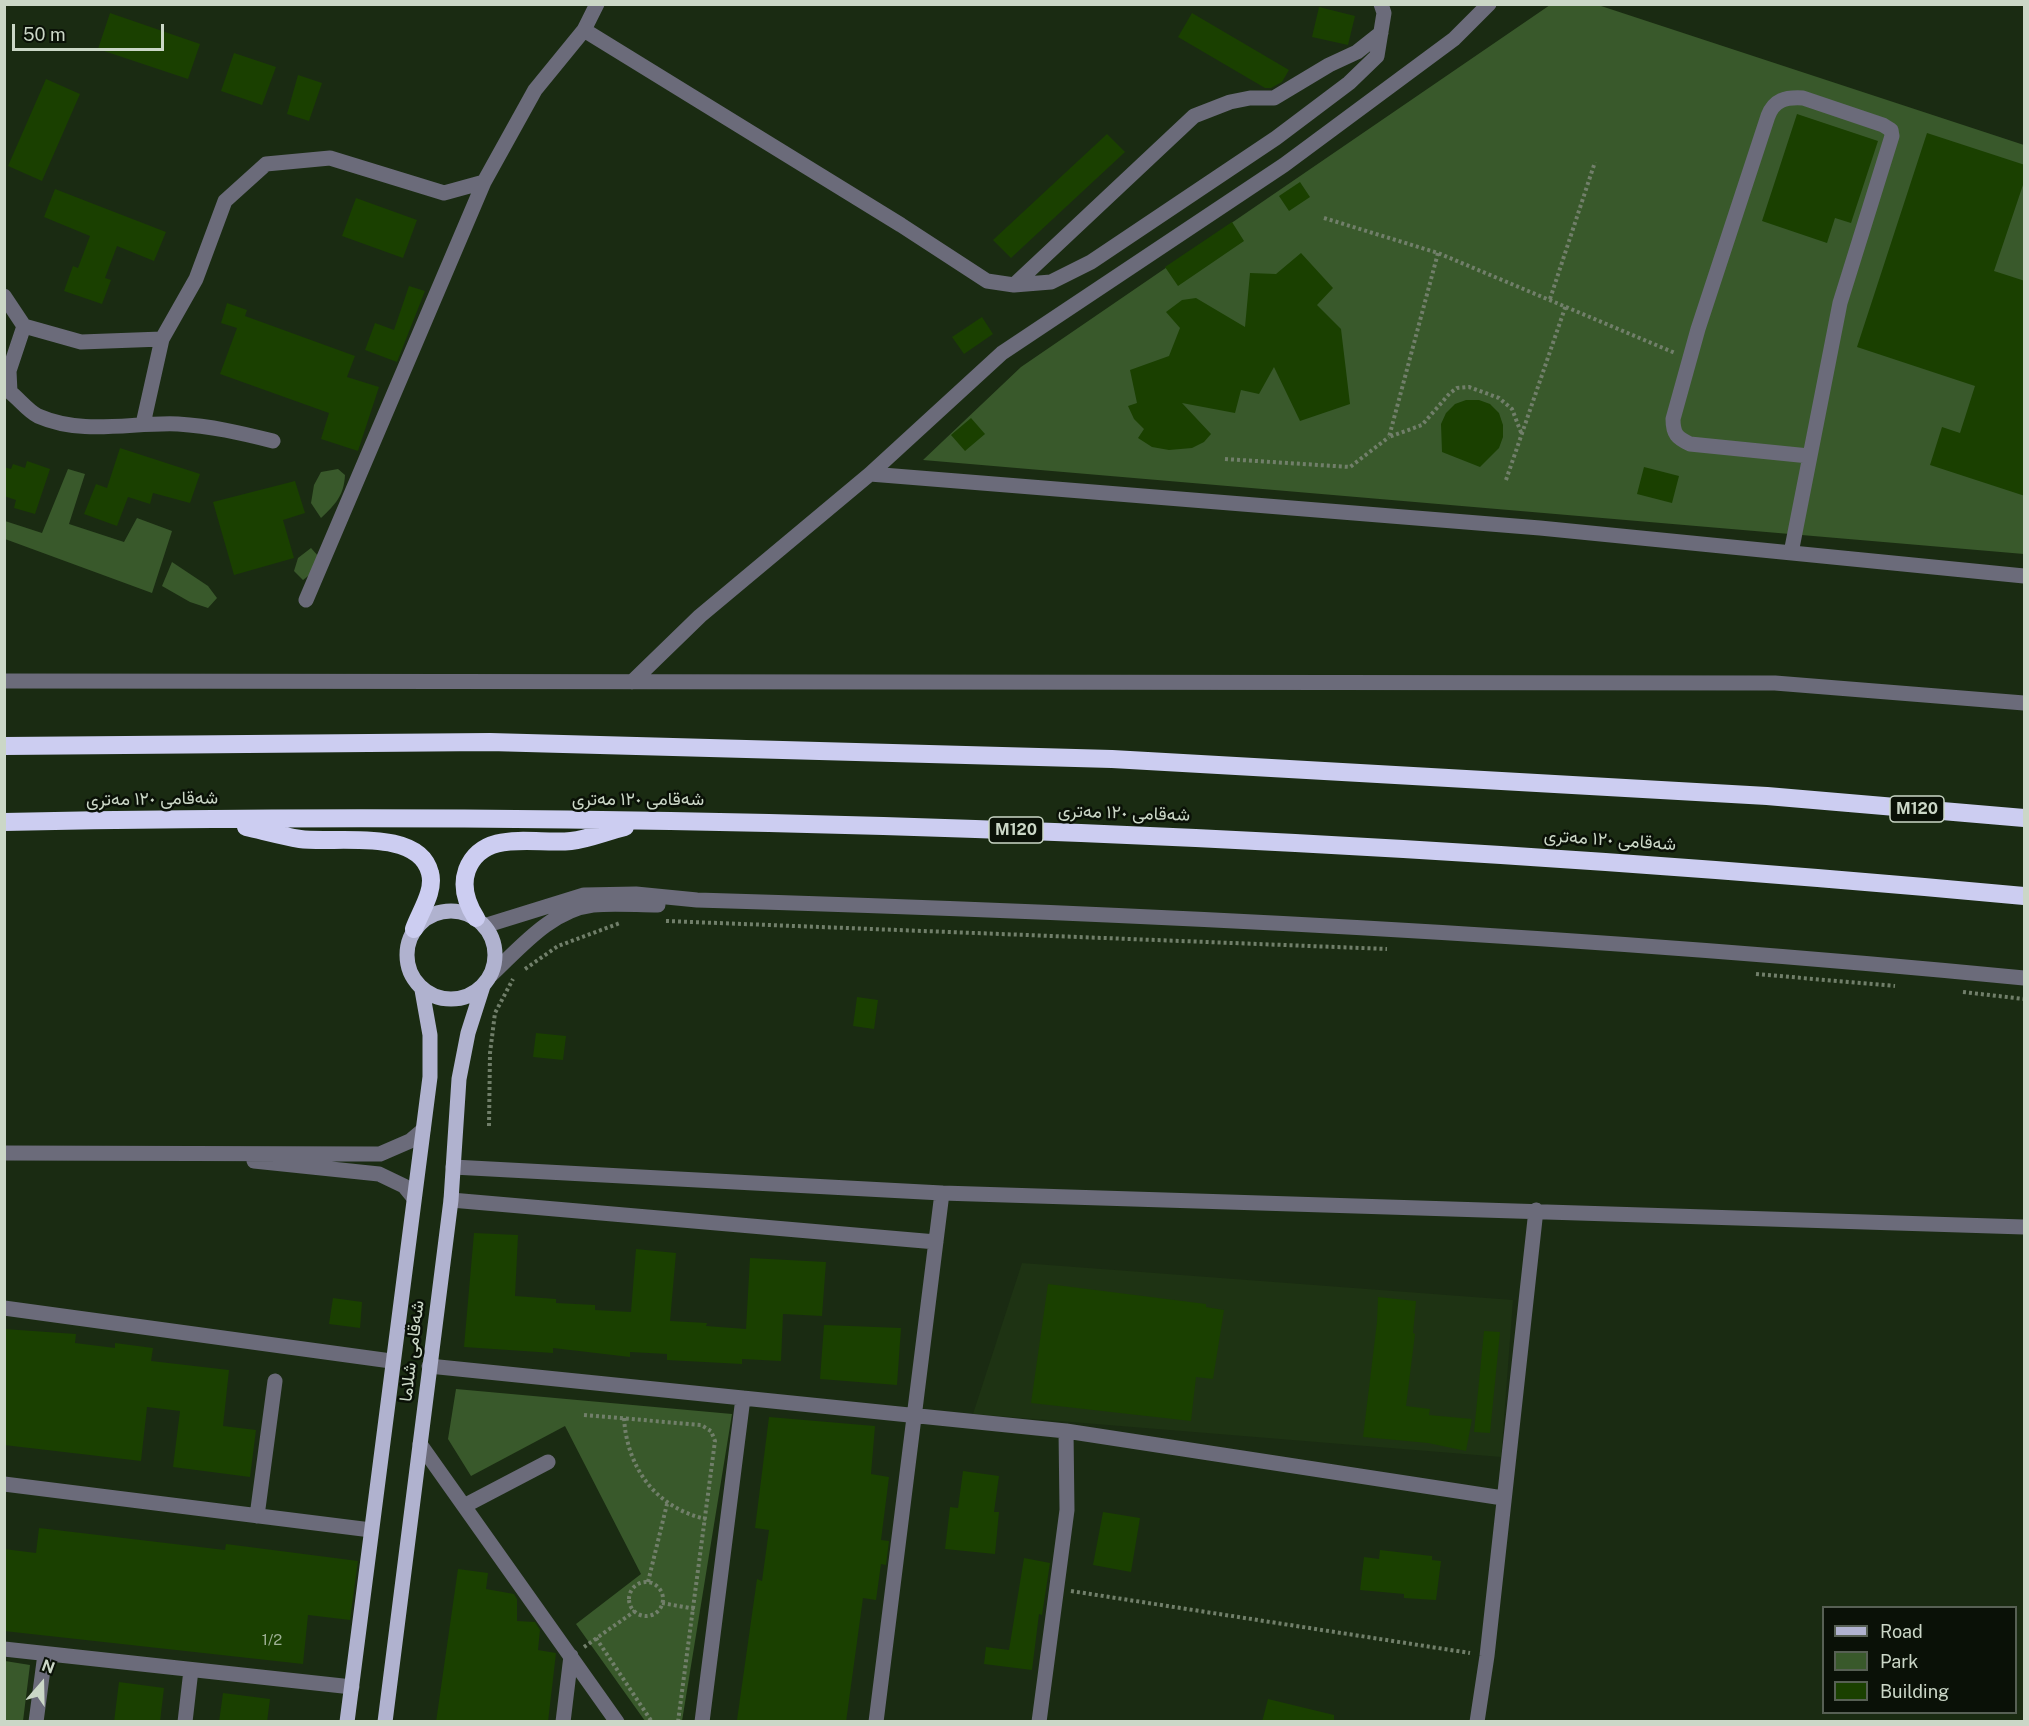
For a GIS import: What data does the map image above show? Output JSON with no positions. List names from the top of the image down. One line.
{"streets":{"highway":["شەقامی ١٢٠ مەتری","M120"],"main road":["شەقامی شلاما"]},"house_numbers":["1/2"],"legend":["Road","Park","Building"],"scale_bar":"50 m","north":"top"}
